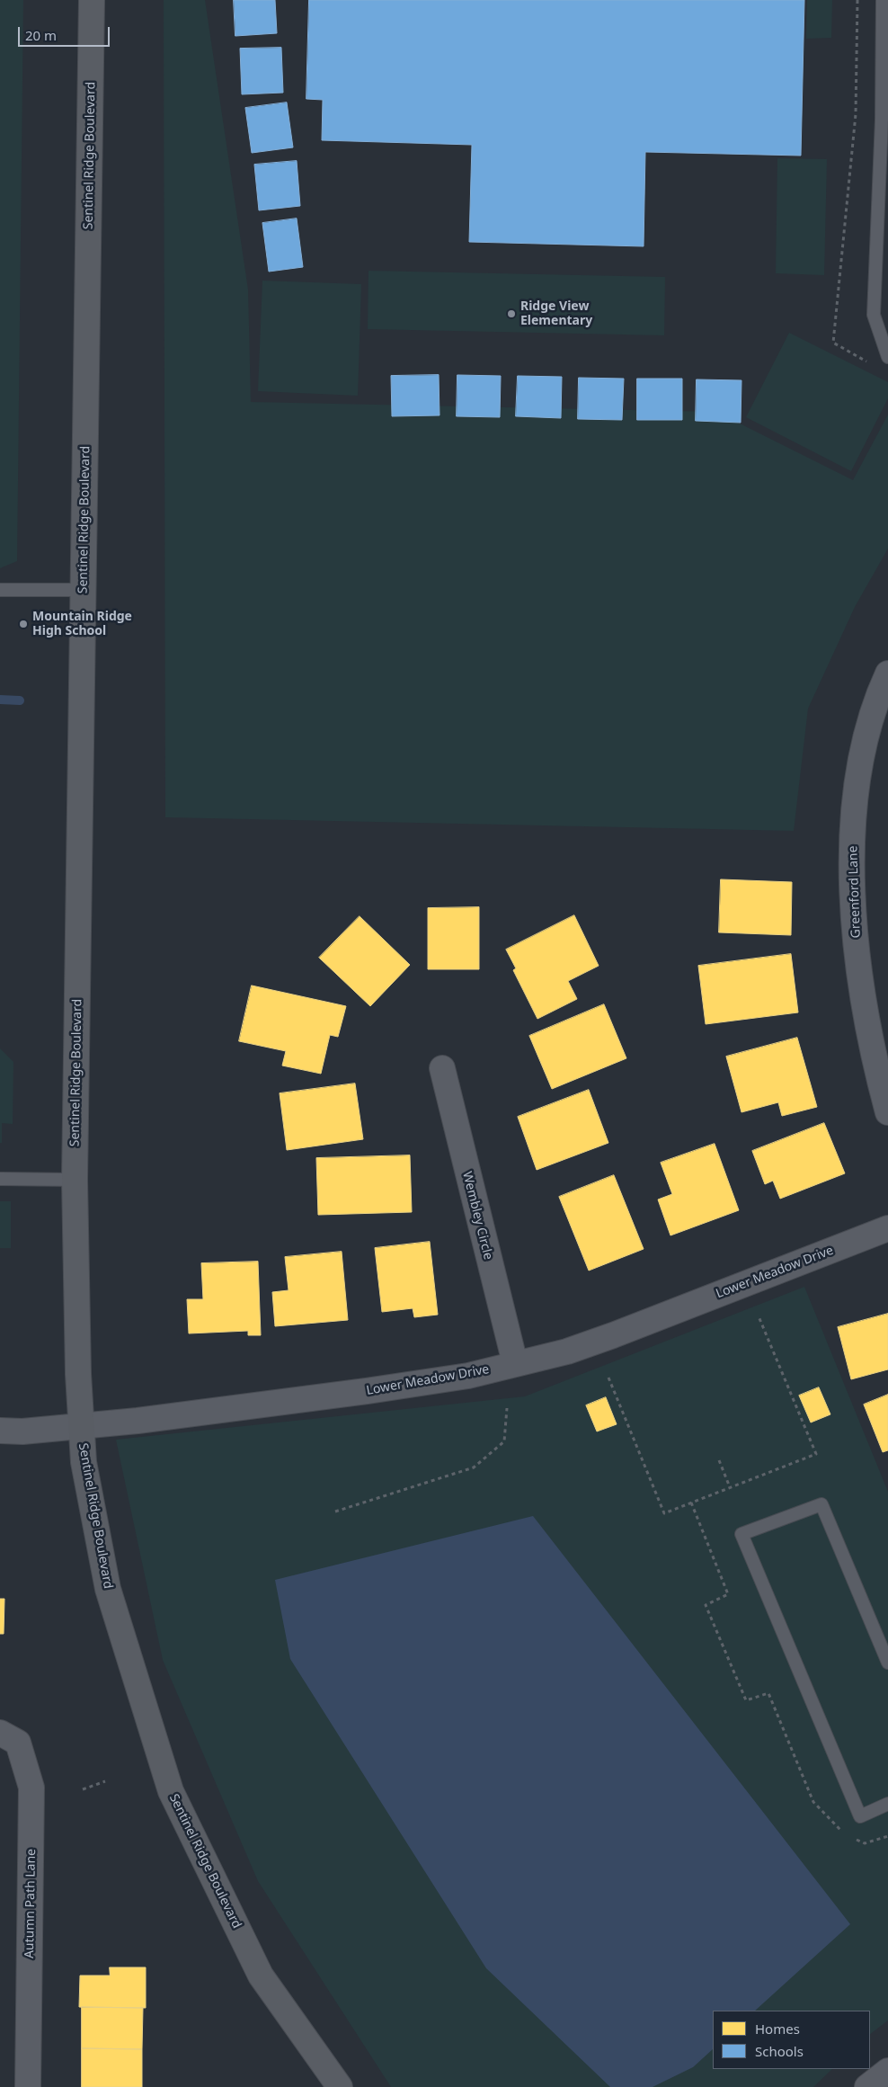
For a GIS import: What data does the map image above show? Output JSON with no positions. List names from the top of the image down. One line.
{"streets":{"main road":["Sentinel Ridge Boulevard"],"street":["Greenford Lane","Wembley Circle","Lower Meadow Drive","Autumn Path Lane"]},"crossings":[["Sentinel Ridge Boulevard","Lower Meadow Drive"],["Wembley Circle","Lower Meadow Drive"]],"places":["Ridge View Elementary","Mountain Ridge High School"],"legend":["Homes","Schools"],"scale_bar":"20 m"}
